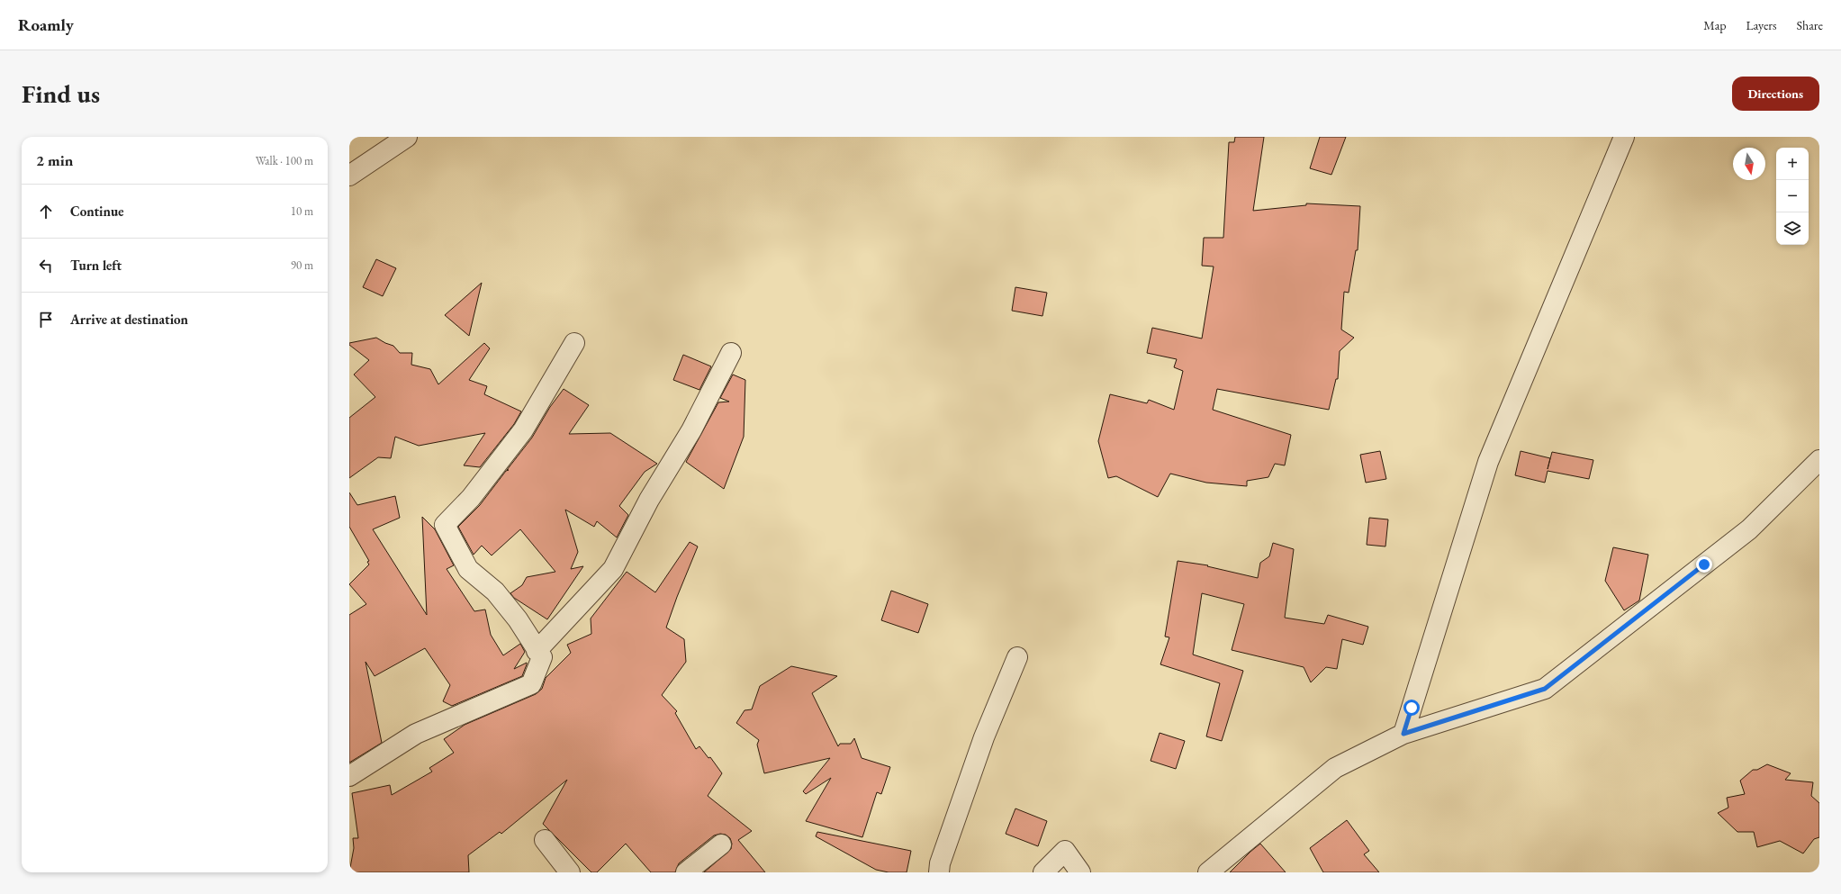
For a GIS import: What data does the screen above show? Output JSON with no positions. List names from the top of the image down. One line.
{"north":"bottom","page":{"header":"Roamly","nav":["Map","Layers","Share"],"buttons":"Directions","title":"Find us","heading":["2 min","Walk · 100 m"],"map_buttons":["+","−"],"list":[["Continue","10 m"],["Turn left","90 m"],"Arrive at destination"]}}
